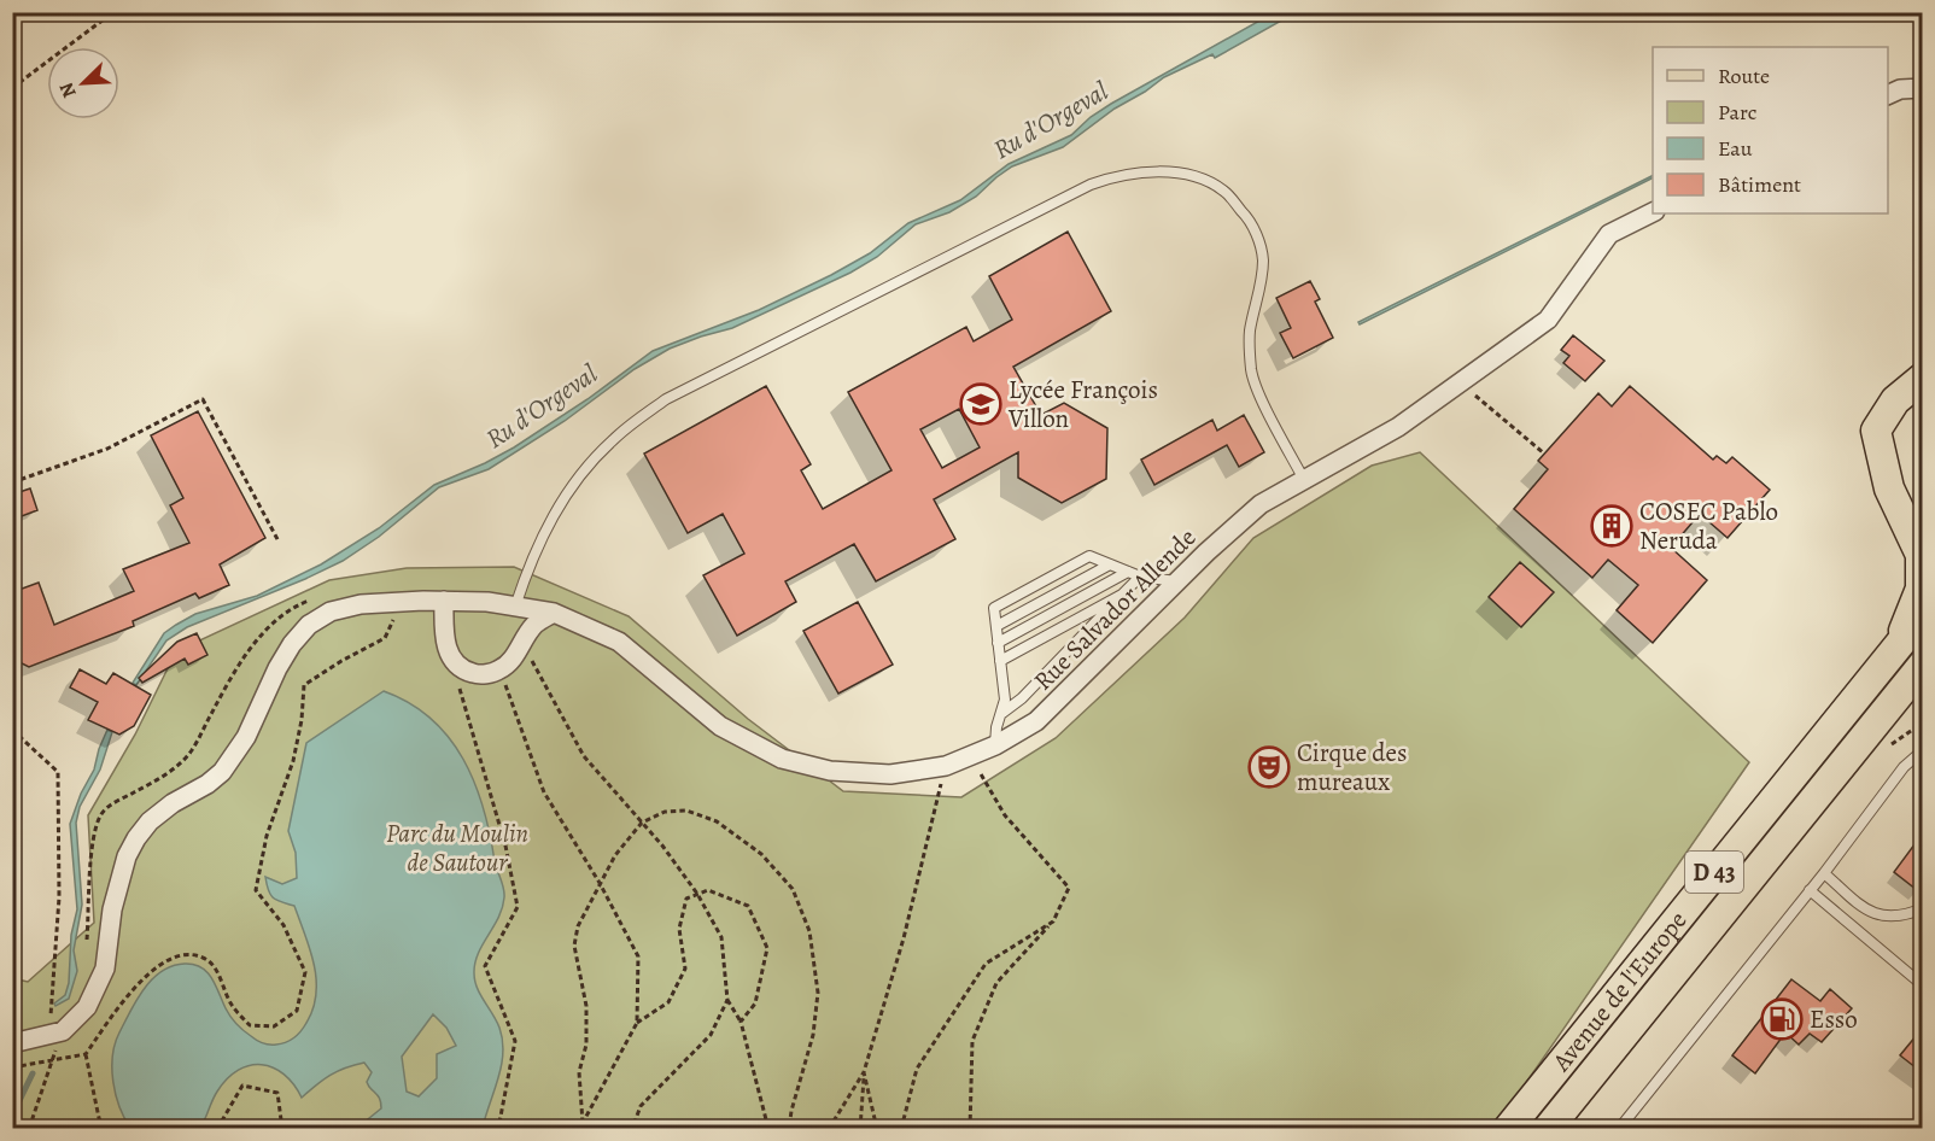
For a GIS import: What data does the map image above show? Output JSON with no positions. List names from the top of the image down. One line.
{"streets":{"main road":["D 43","Avenue de l'Europe"],"street":["Rue Salvador Allende"]},"water":["Ru d'Orgeval"],"parks":["Parc du Moulin de Sautour"],"places":{"school or university":["Lycée François Villon"],"building":["COSEC Pablo Neruda"],"theatre":["Cirque des mureaux"],"fuel station":["Esso"]},"legend":["Route","Parc","Eau","Bâtiment"],"north":"bottom left"}
